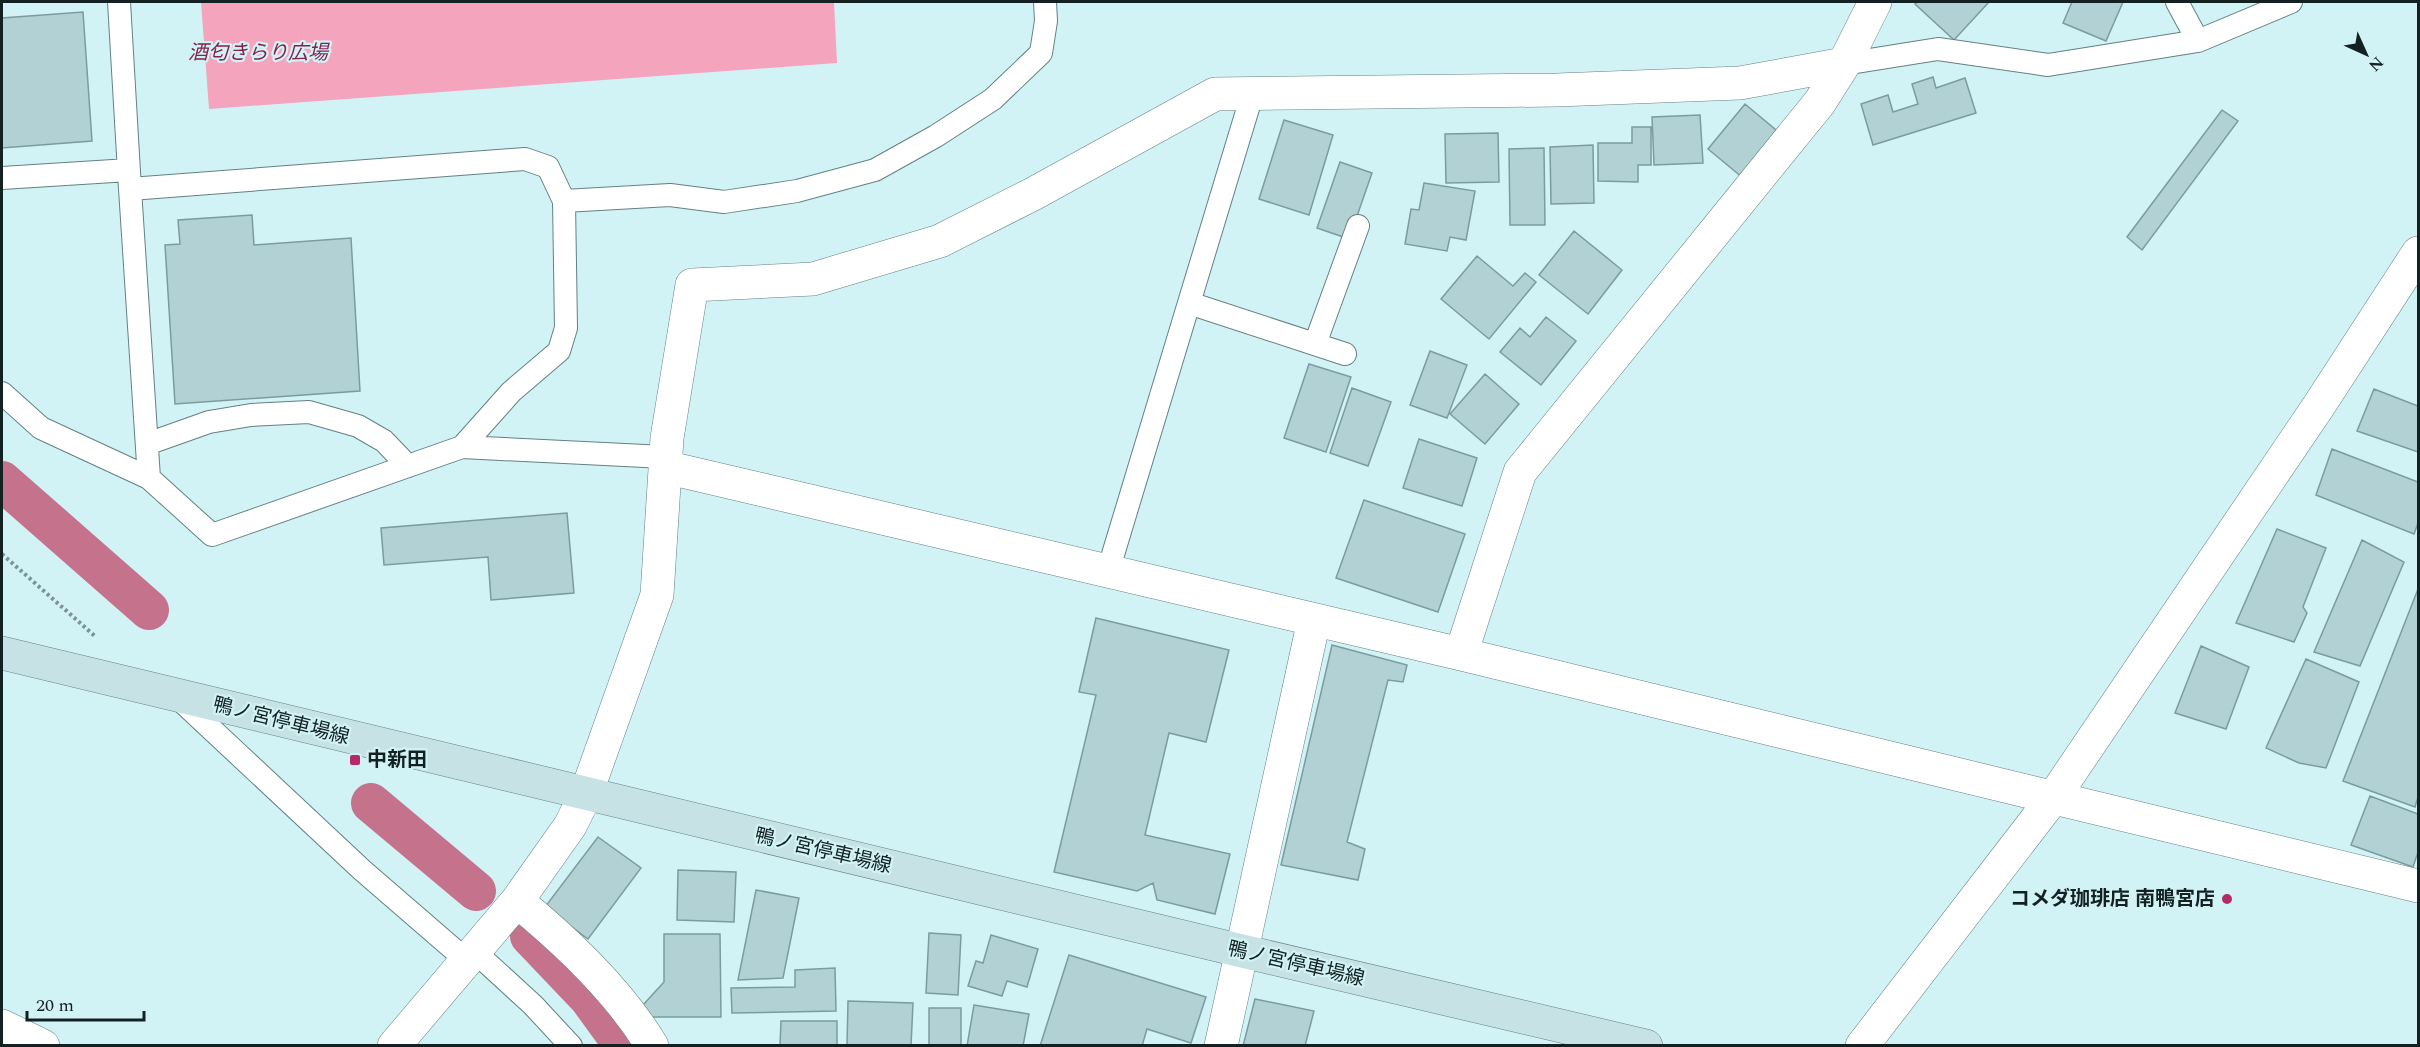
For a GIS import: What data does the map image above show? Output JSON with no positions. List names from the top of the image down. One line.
{"streets":{"main road":["鴨ノ宮停車場線"]},"parks":["酒匂きらり広場"],"places":{"transit":["中新田"],"other":["コメダ珈琲店 南鴨宮店"]},"scale_bar":"20 m","north":"bottom right"}
